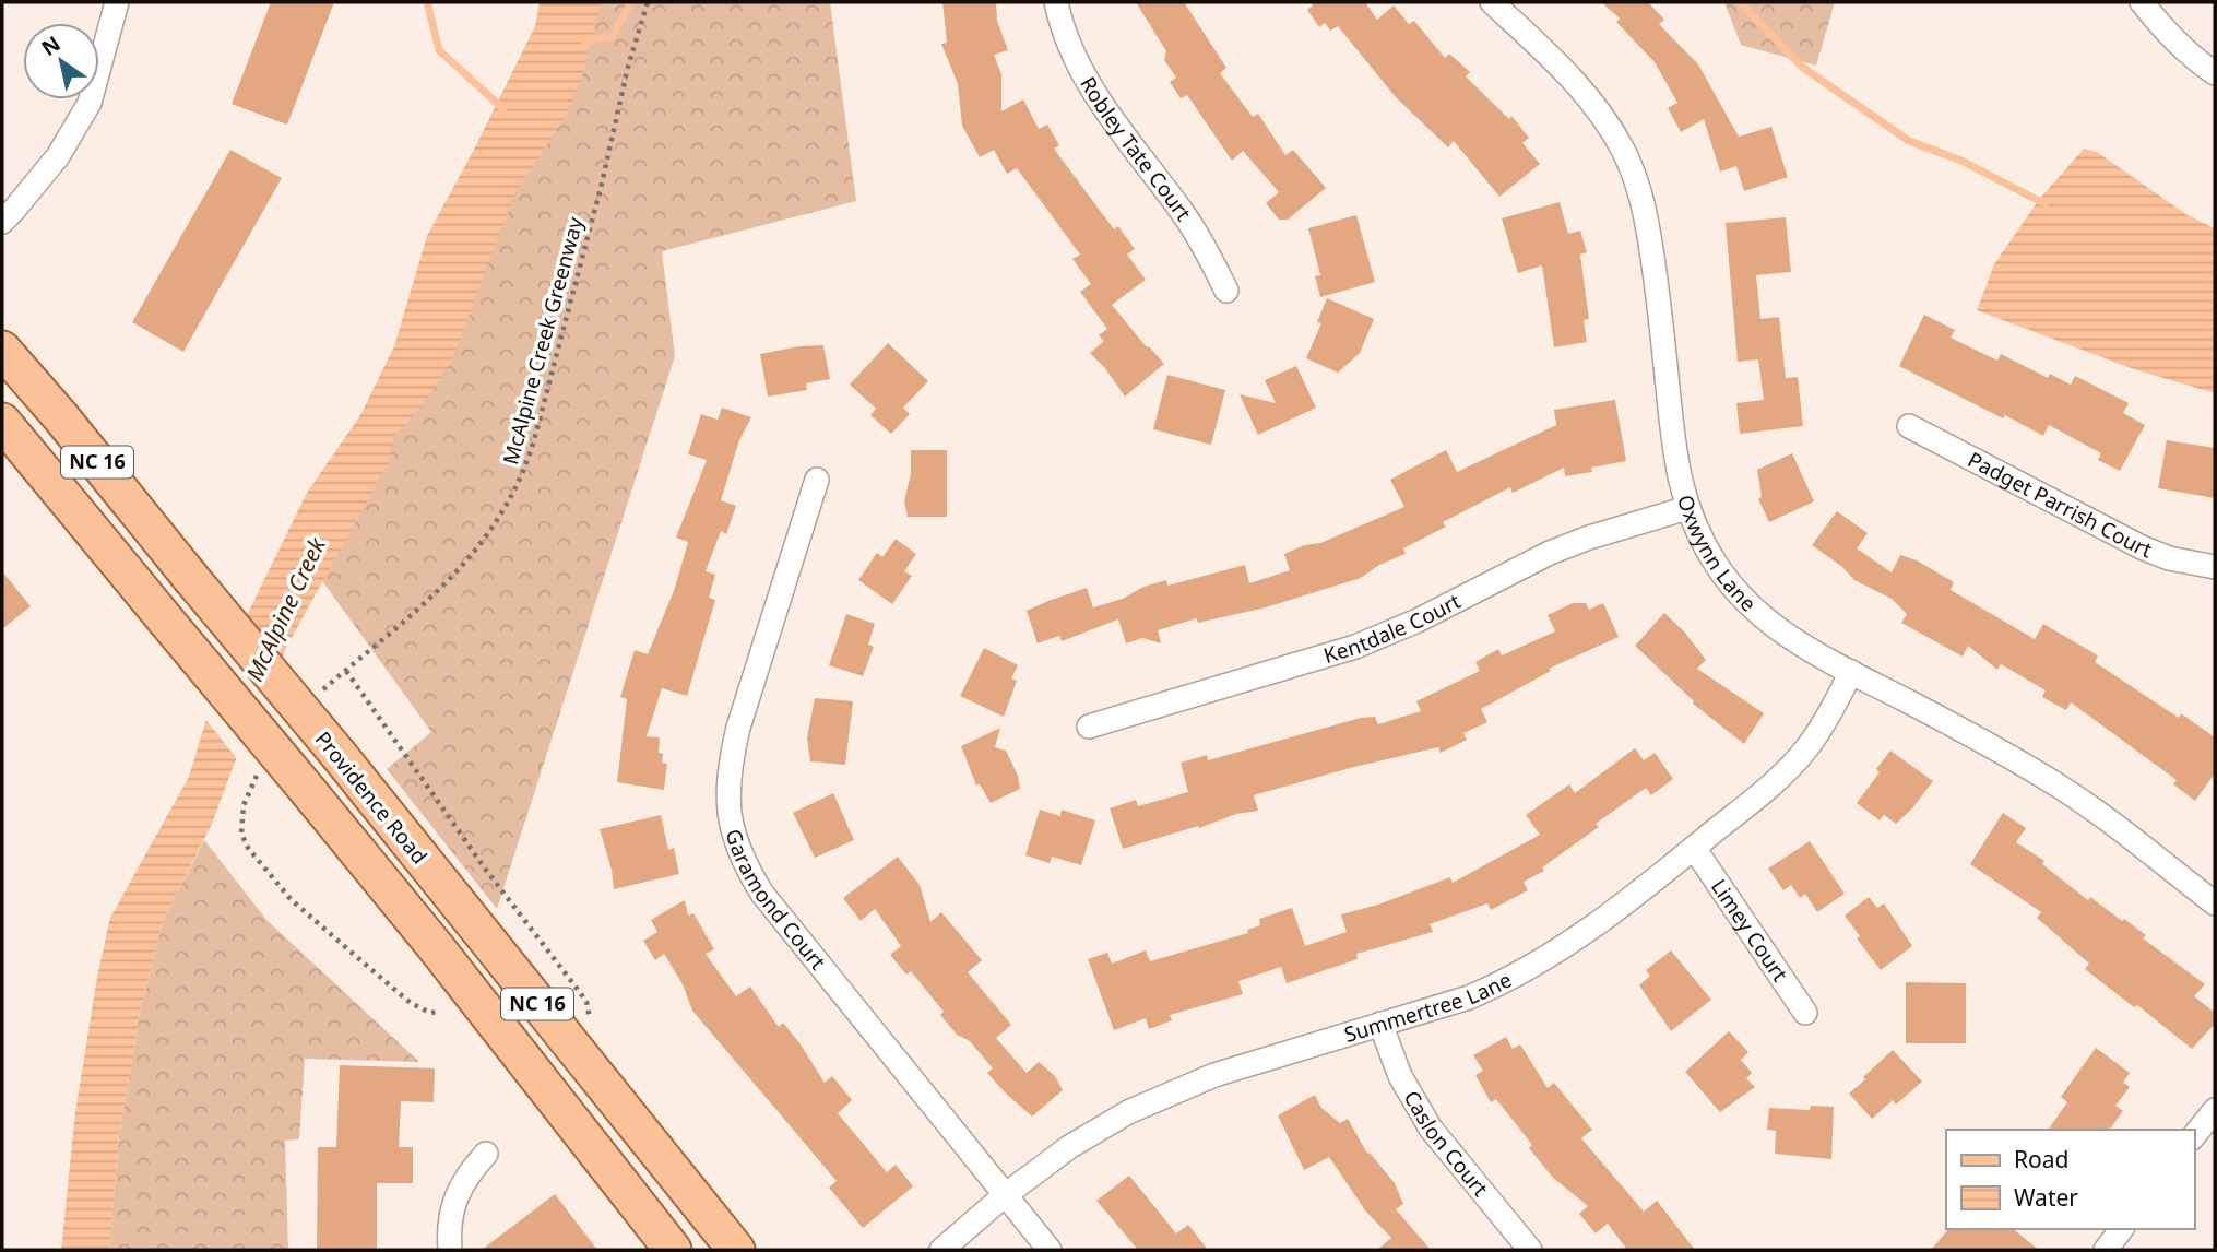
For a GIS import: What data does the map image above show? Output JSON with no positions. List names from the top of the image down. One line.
{"streets":{"main road":["NC 16","Providence Road"],"street":["Robley Tate Court","Padget Parrish Court","Oxwynn Lane","Kentdale Court","Garamond Court","Limey Court","Summertree Lane","Caslon Court"],"path":["McAlpine Creek Greenway"]},"crossings":[["Oxwynn Lane","Kentdale Court"],["Oxwynn Lane","Summertree Lane"],["Garamond Court","Summertree Lane"],["Limey Court","Summertree Lane"],["Summertree Lane","Caslon Court"]],"water":["McAlpine Creek"],"legend":["Road","Water"],"north":"top left"}
